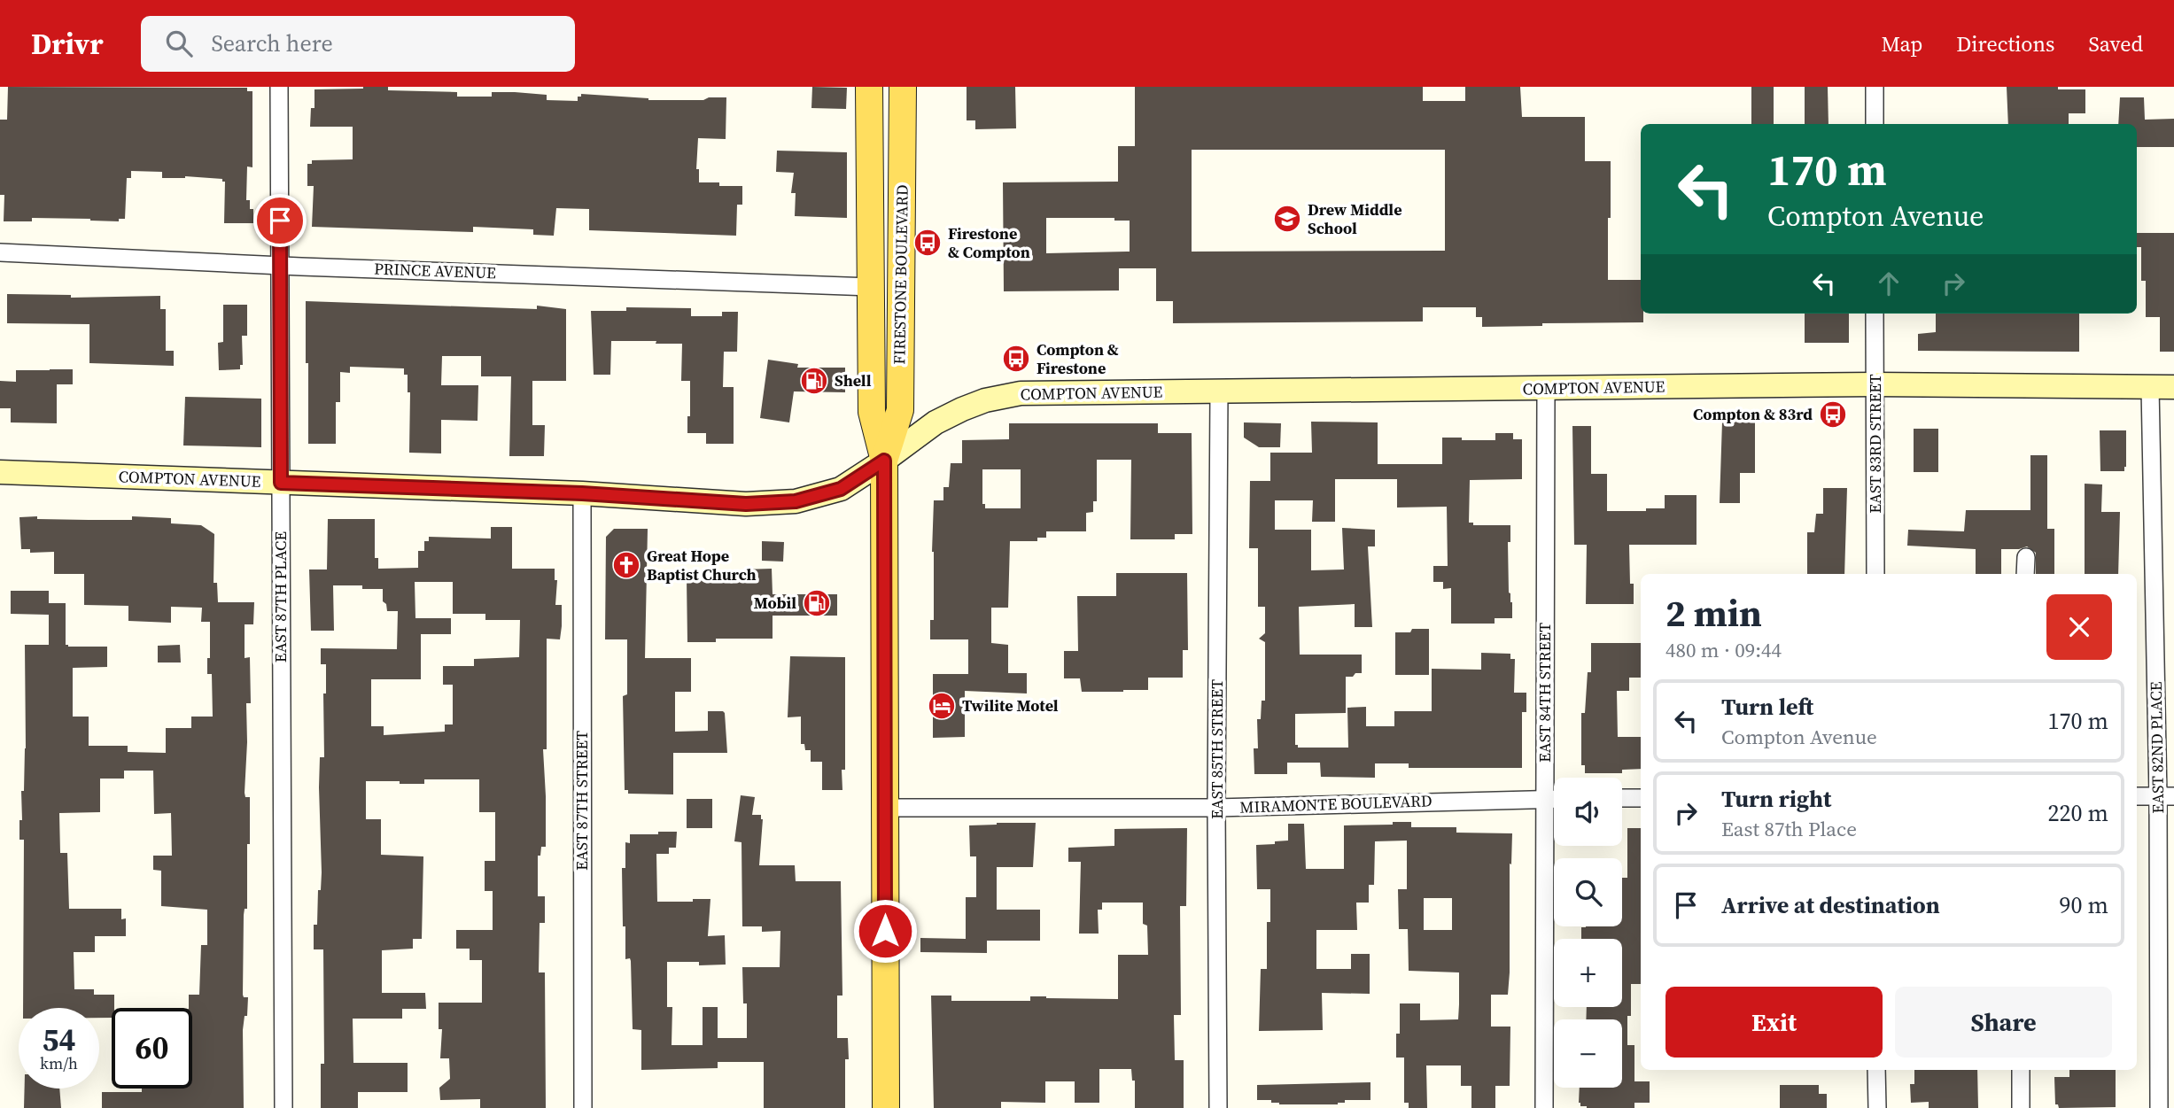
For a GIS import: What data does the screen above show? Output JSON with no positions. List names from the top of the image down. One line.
{"streets":{"main road":["FIRESTONE BOULEVARD","COMPTON AVENUE"],"street":["PRINCE AVENUE","EAST 83RD STREET","EAST 87TH PLACE","EAST 84TH STREET","EAST 82ND PLACE","EAST 85TH STREET","EAST 87TH STREET","MIRAMONTE BOULEVARD"]},"crossings":[["PRINCE AVENUE","FIRESTONE BOULEVARD"],["PRINCE AVENUE","EAST 87TH PLACE"],["FIRESTONE BOULEVARD","COMPTON AVENUE"],["FIRESTONE BOULEVARD","MIRAMONTE BOULEVARD"],["COMPTON AVENUE","EAST 83RD STREET"],["COMPTON AVENUE","EAST 87TH PLACE"],["COMPTON AVENUE","EAST 84TH STREET"],["COMPTON AVENUE","EAST 82ND PLACE"],["COMPTON AVENUE","EAST 85TH STREET"],["COMPTON AVENUE","EAST 87TH STREET"],["EAST 84TH STREET","MIRAMONTE BOULEVARD"],["EAST 85TH STREET","MIRAMONTE BOULEVARD"]],"places":{"school or university":["Drew Middle School"],"bus stop":["Firestone & Compton","Compton & Firestone","Compton & 83rd"],"fuel station":["Shell","Mobil"],"church":["Great Hope Baptist Church"],"hotel":["Twilite Motel"]},"page":{"header":"Drivr","search":"Search here","nav":["Map","Directions","Saved"],"turn":["170 m","Compton Avenue"],"heading":["2 min","480 m · 09:44"],"list":[{"name":"Turn left","note":"Compton Avenue","value":"170 m"},{"name":"Turn right","note":"East 87th Place","value":"220 m"},{"name":"Arrive at destination","value":"90 m"}],"map_buttons":["+","−"],"buttons":["Exit","Share"],"speed":"54 km/h","limit":"60"}}
